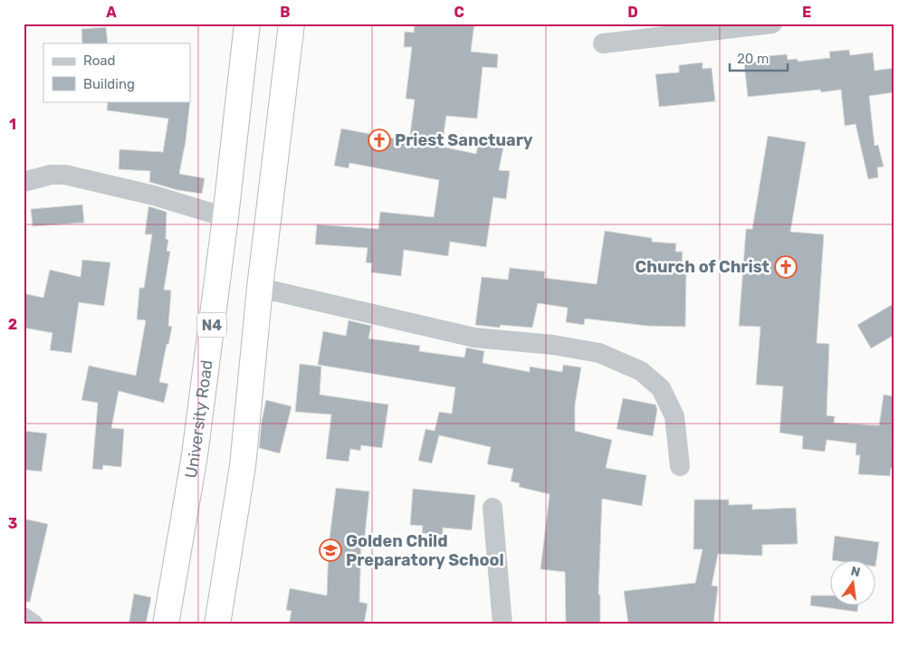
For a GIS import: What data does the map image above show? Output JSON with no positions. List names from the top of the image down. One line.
{"streets":{"highway":["N4","University Road"]},"places":{"church":["Priest Sanctuary","Church of Christ"],"school or university":["Golden Child Preparatory School"]},"legend":["Road","Building"],"scale_bar":"20 m","north":"top","grid":{"columns":["A","B","C","D","E"],"rows":["1","2","3"]}}
